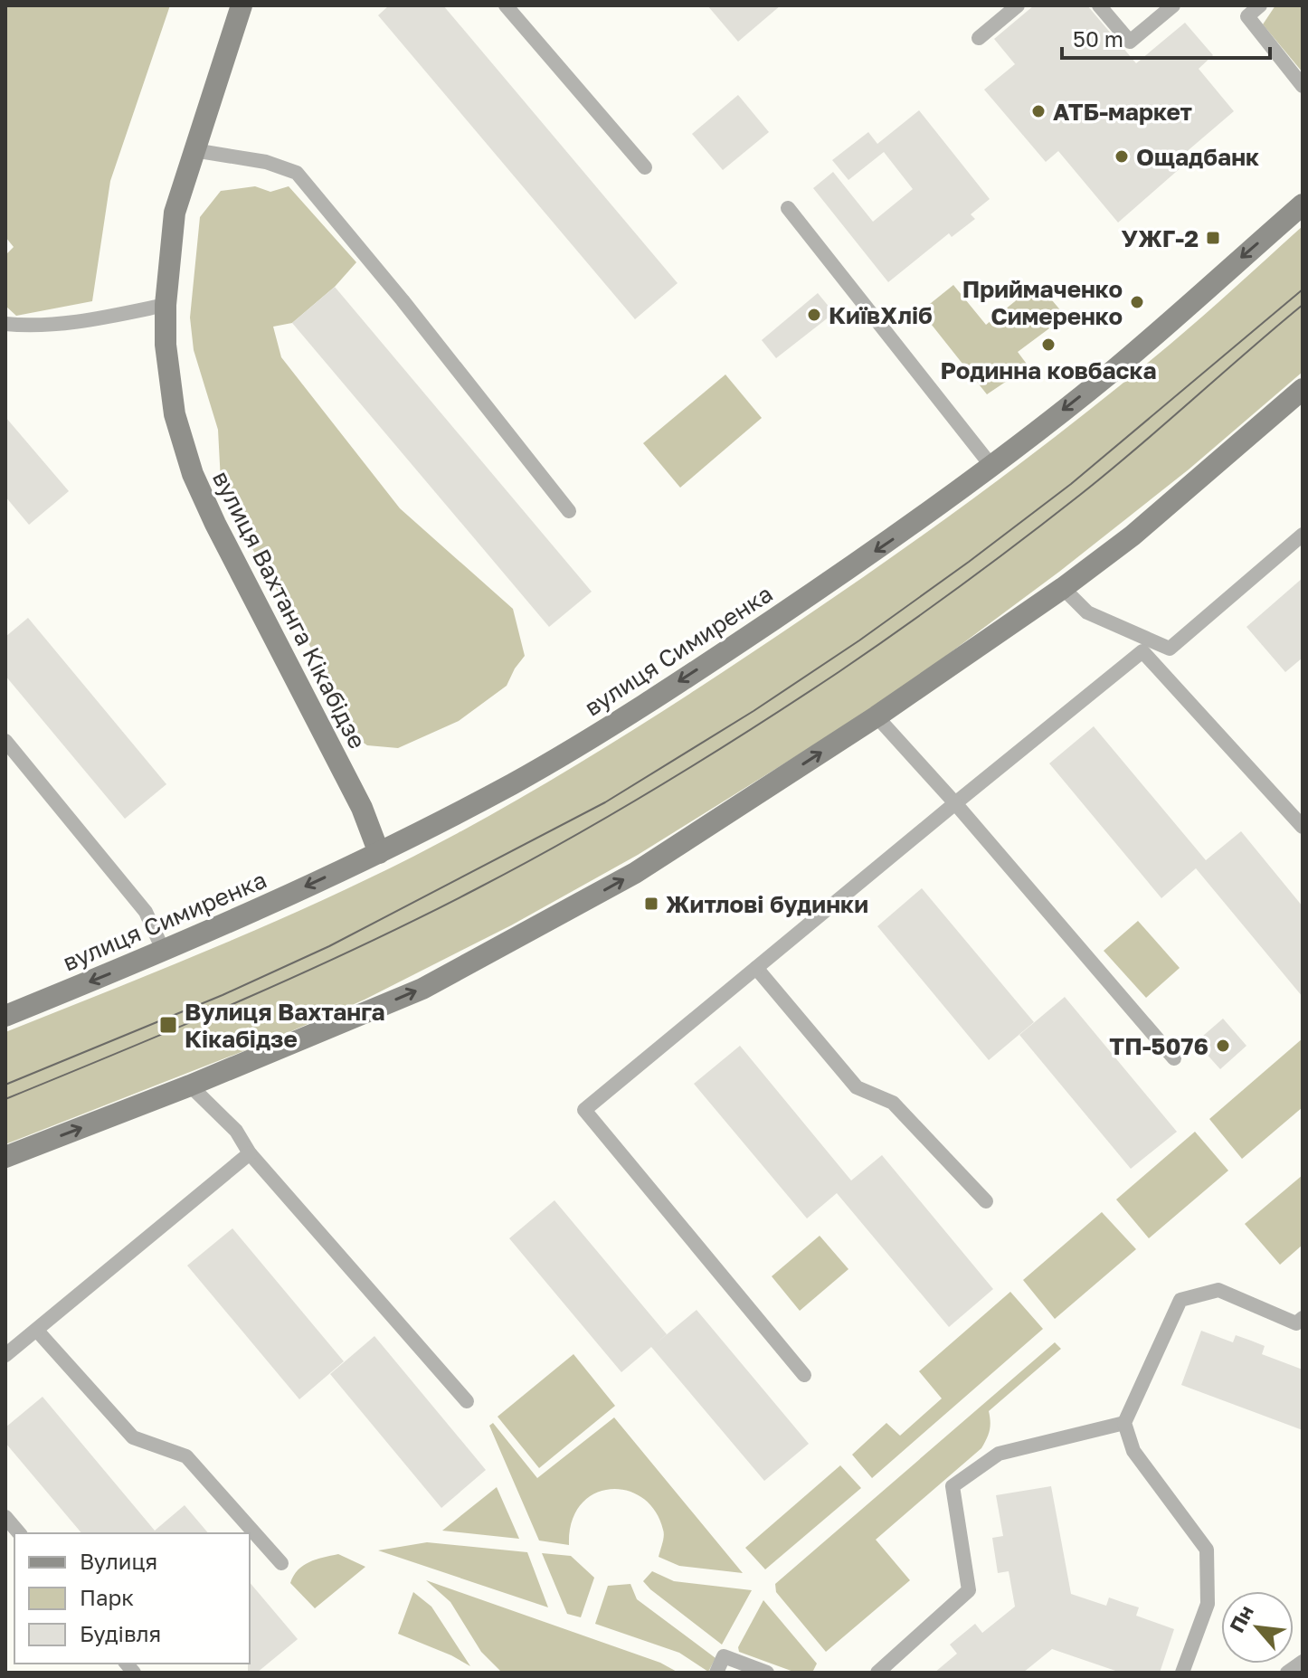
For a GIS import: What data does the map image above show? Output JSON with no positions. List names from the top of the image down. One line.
{"streets":{"street":["вулиця Вахтанга Кікабідзе","вулиця Симиренка"]},"crossings":[["вулиця Вахтанга Кікабідзе","вулиця Симиренка"]],"places":{"other":["АТБ-маркет","Ощадбанк","Приймаченко Симеренко","КиївХліб","Родинна ковбаска","ТП-5076"],"transit":["УЖГ-2","Житлові будинки","Вулиця Вахтанга Кікабідзе"]},"legend":["Вулиця","Парк","Будівля"],"scale_bar":"50 m","north":"top left"}
